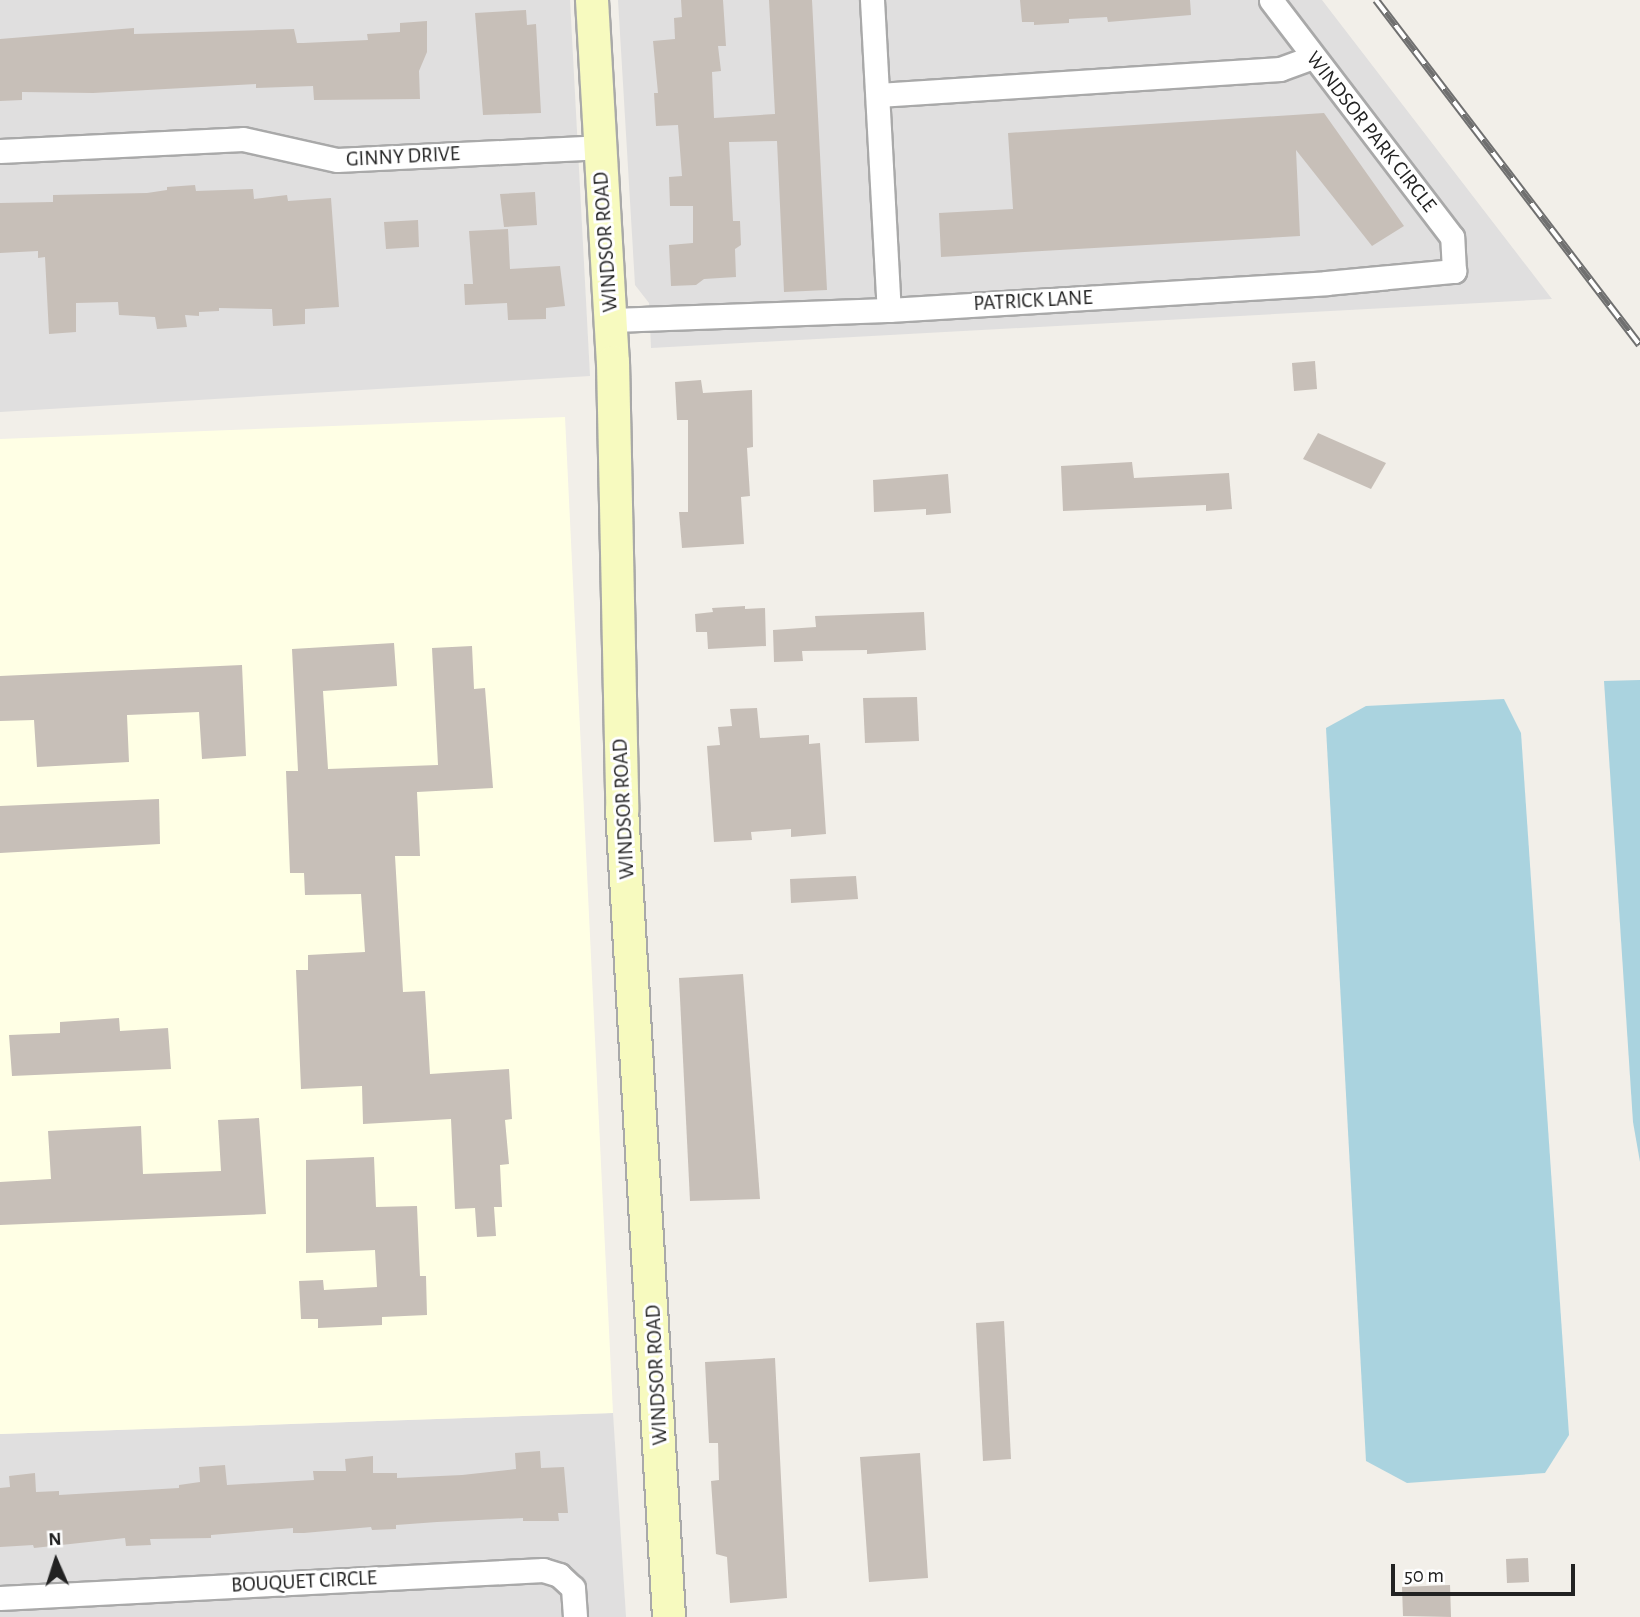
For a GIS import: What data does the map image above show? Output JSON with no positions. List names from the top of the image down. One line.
{"streets":{"main road":["WINDSOR ROAD"],"street":["WINDSOR PARK CIRCLE","GINNY DRIVE","PATRICK LANE","BOUQUET CIRCLE"]},"crossings":[["WINDSOR PARK CIRCLE","PATRICK LANE"],["GINNY DRIVE","WINDSOR ROAD"],["WINDSOR ROAD","PATRICK LANE"]],"scale_bar":"50 m","north":"top"}
